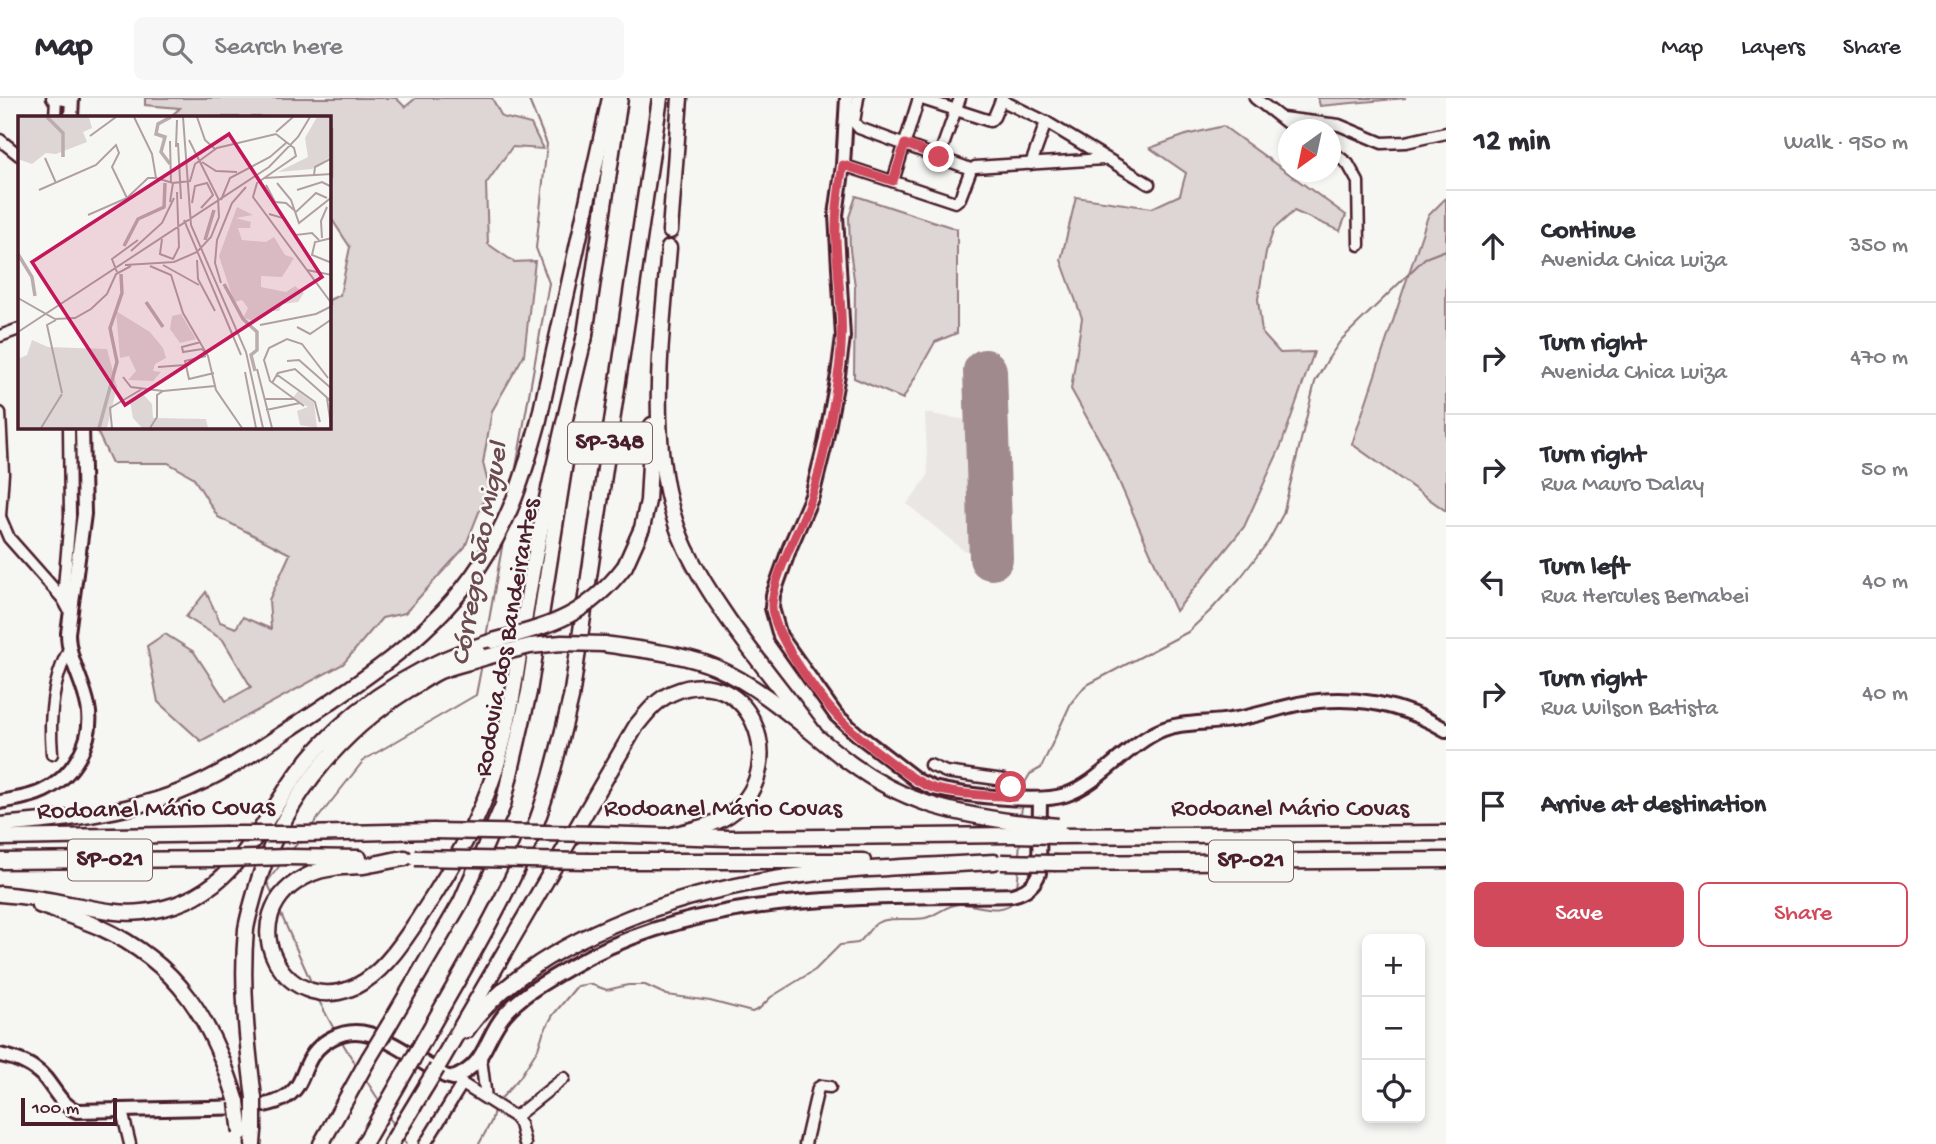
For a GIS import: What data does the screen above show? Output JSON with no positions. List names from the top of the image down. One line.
{"streets":{"highway":["SP-348","Rodovia dos Bandeirantes","Rodoanel Mário Covas","SP-021"]},"water":["Córrego São Miguel"],"scale_bar":"100 m","north":"bottom left","page":{"header":"Map","search":"Search here","nav":["Map","Layers","Share"],"heading":["12 min","Walk · 950 m"],"list":[["Continue","Avenida Chica Luiza","350 m"],["Turn right","Avenida Chica Luiza","470 m"],["Turn right","Rua Mauro Dalay","50 m"],["Turn left","Rua Hercules Bernabei","40 m"],["Turn right","Rua Wilson Batista","40 m"],"Arrive at destination"],"buttons":["Save","Share"],"map_buttons":["+","−"],"scale":"100 m"}}
